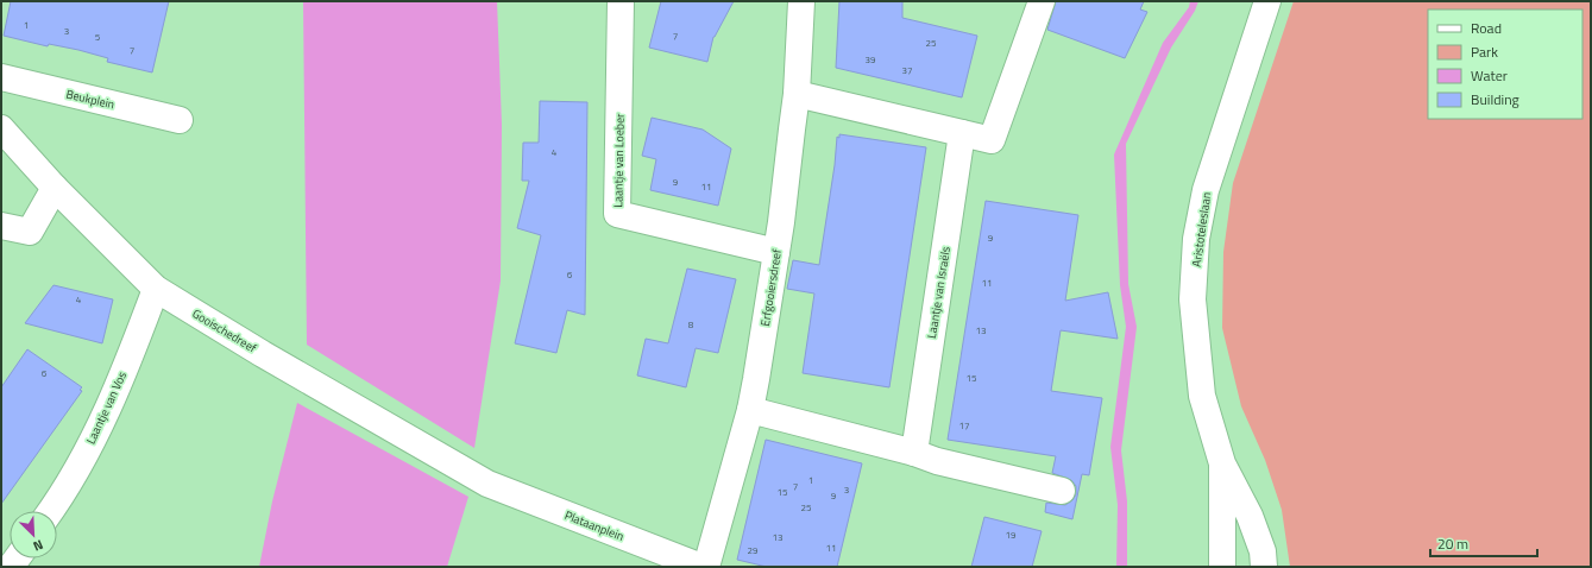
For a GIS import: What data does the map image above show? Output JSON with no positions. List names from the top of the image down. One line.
{"streets":{"street":["Beukplein","Laantje van Loeber","Aristoteleslaan","Erfgooiersdreef","Laantje van Israëls","Gooischedreef","Laantje van Vos","Plataanplein"]},"crossings":[["Laantje van Loeber","Erfgooiersdreef"],["Gooischedreef","Laantje van Vos"],["Gooischedreef","Plataanplein"]],"house_numbers":["1","3","7","5","25","7","39","37","4","9","11","9","6","11","4","8","13","6","15","17","1","7","3","15","9","25","19","13","11","29"],"legend":["Road","Park","Water","Building"],"scale_bar":"20 m","north":"bottom right"}
